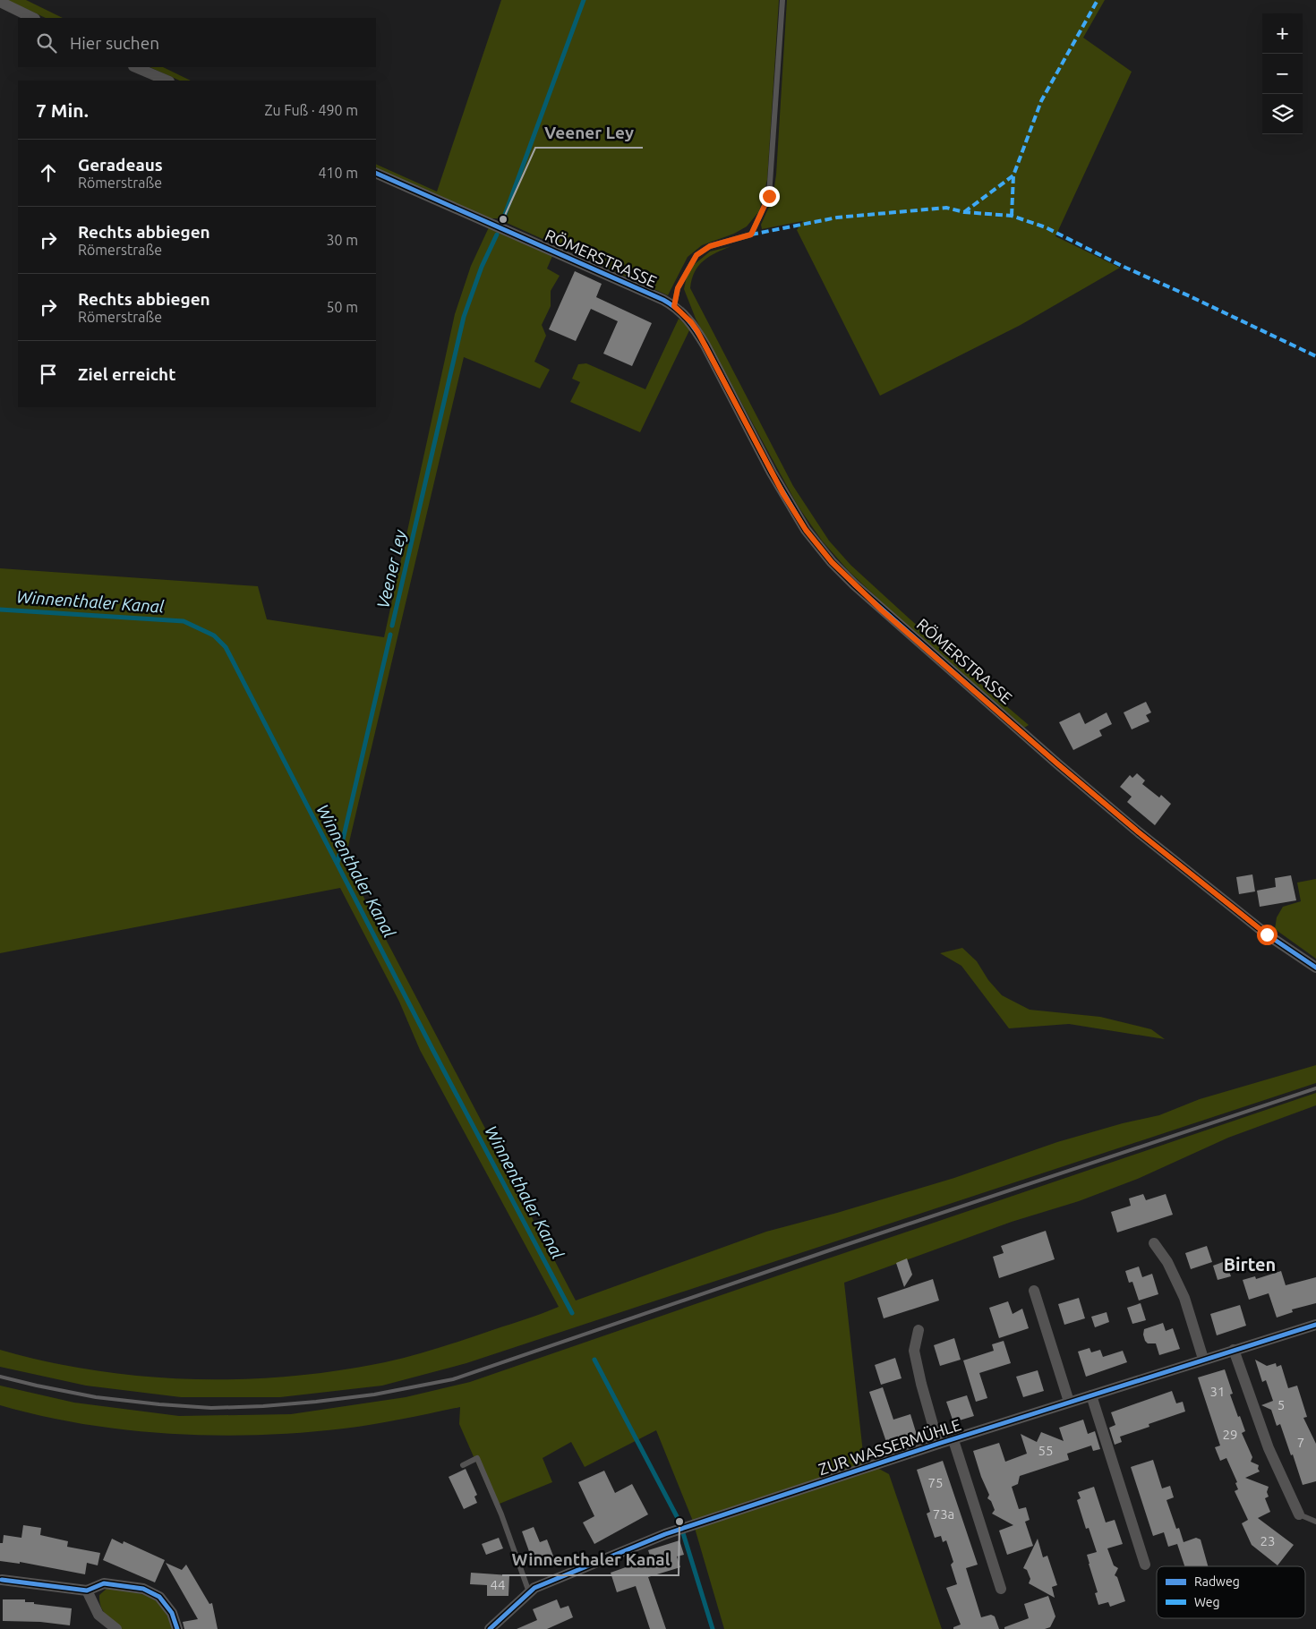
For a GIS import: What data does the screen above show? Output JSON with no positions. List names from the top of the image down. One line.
{"streets":{"street":["RÖMERSTRASSE","ZUR WASSERMÜHLE"]},"districts":["Birten"],"water":["Veener Ley","Winnenthaler Kanal"],"places":["Veener Ley","Winnenthaler Kanal"],"house_numbers":["31","5","29","7","55","75","73a","23","44"],"legend":["Radweg","Weg"],"page":{"map_buttons":["+","−"],"search":"Hier suchen","heading":["7 Min.","Zu Fuß · 490 m"],"list":[["Geradeaus","Römerstraße","410 m"],["Rechts abbiegen","Römerstraße","30 m"],["Rechts abbiegen","Römerstraße","50 m"],"Ziel erreicht"]}}
